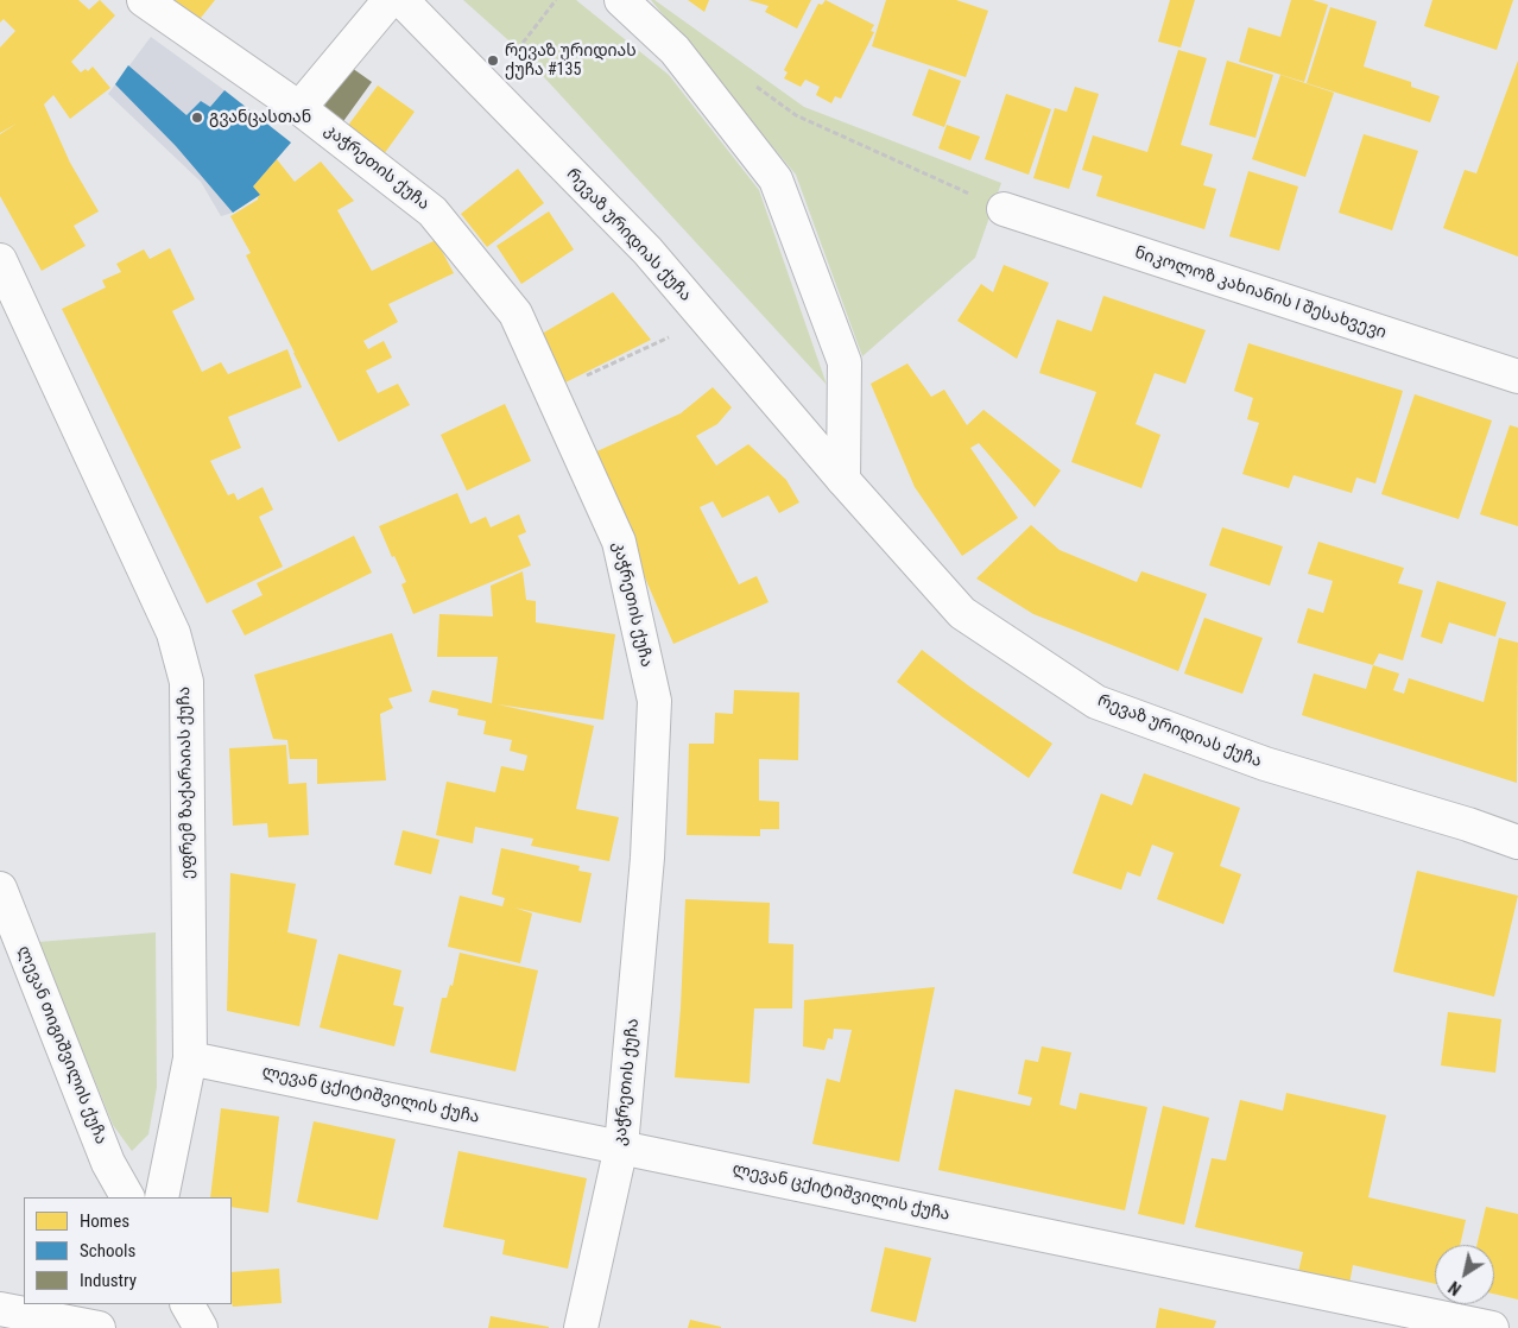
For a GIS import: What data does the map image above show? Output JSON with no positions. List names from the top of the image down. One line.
{"streets":{"street":["კაჭრეთის ქუჩა","რევაზ ურიდიას ქუჩა","ნიკოლოზ კახიანის I შესახვევი","ეფრემ ზაქარაიას ქუჩა","ლევან თიგიშვილის ქუჩა","ლევან ცქიტიშვილის ქუჩა"]},"crossings":[["კაჭრეთის ქუჩა","ლევან ცქიტიშვილის ქუჩა"],["ეფრემ ზაქარაიას ქუჩა","ლევან ცქიტიშვილის ქუჩა"]],"places":["რევაზ ურიდიას ქუჩა #135","გვანცასთან"],"legend":["Homes","Schools","Industry"],"north":"bottom left"}
